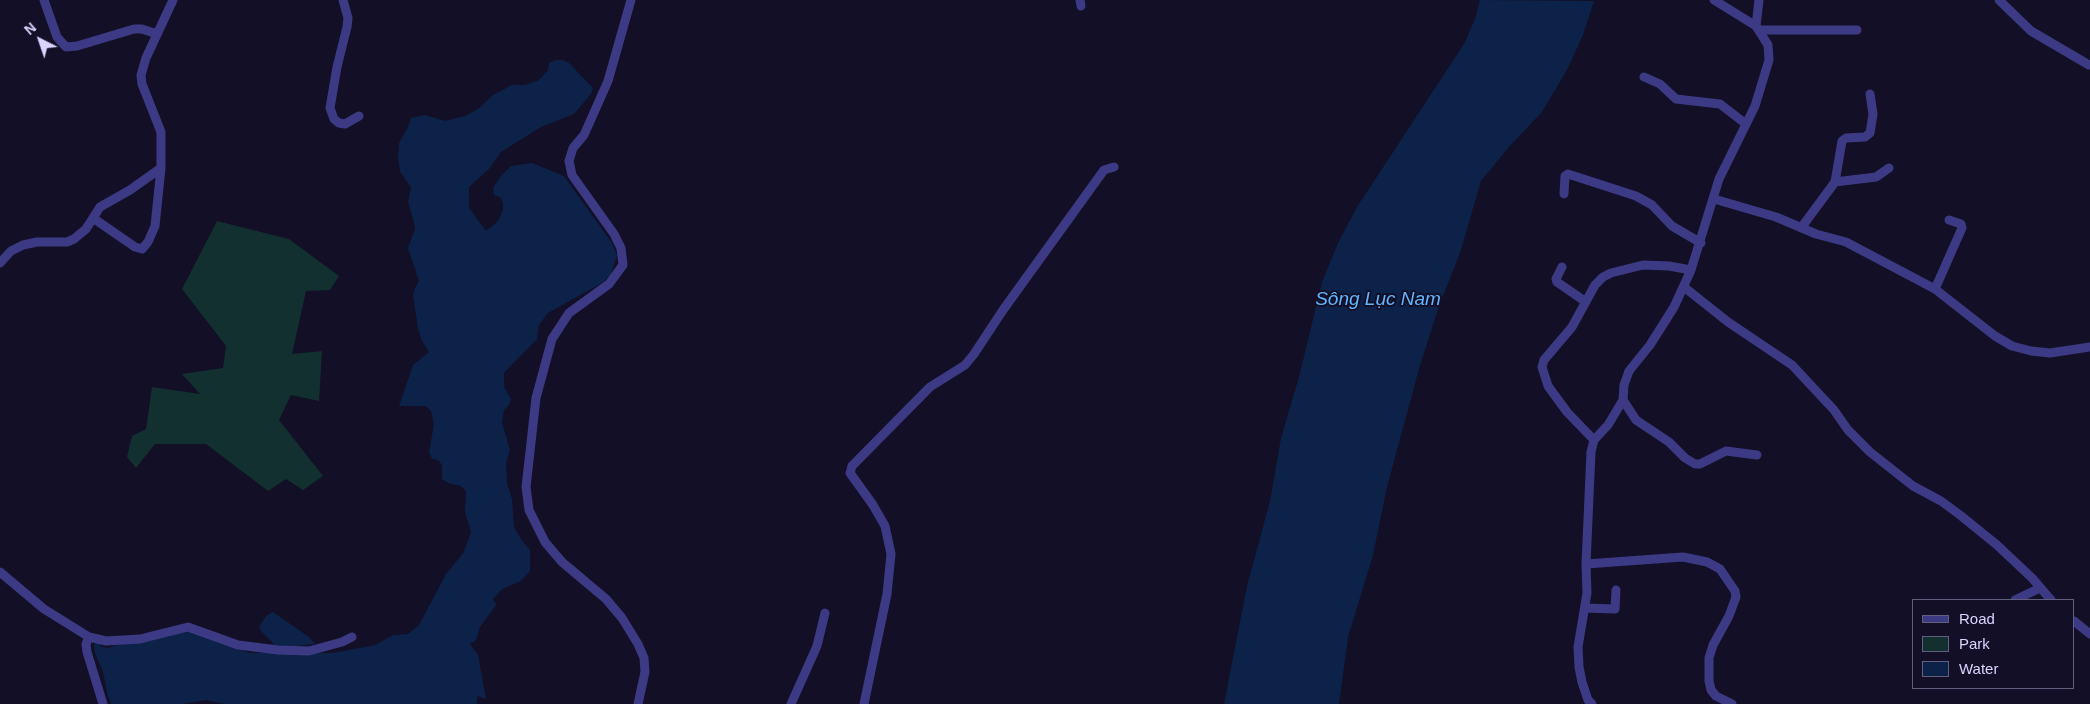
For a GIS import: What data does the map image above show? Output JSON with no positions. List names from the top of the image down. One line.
{"water":["Sông Lục Nam"],"legend":["Road","Park","Water"],"north":"top left"}
